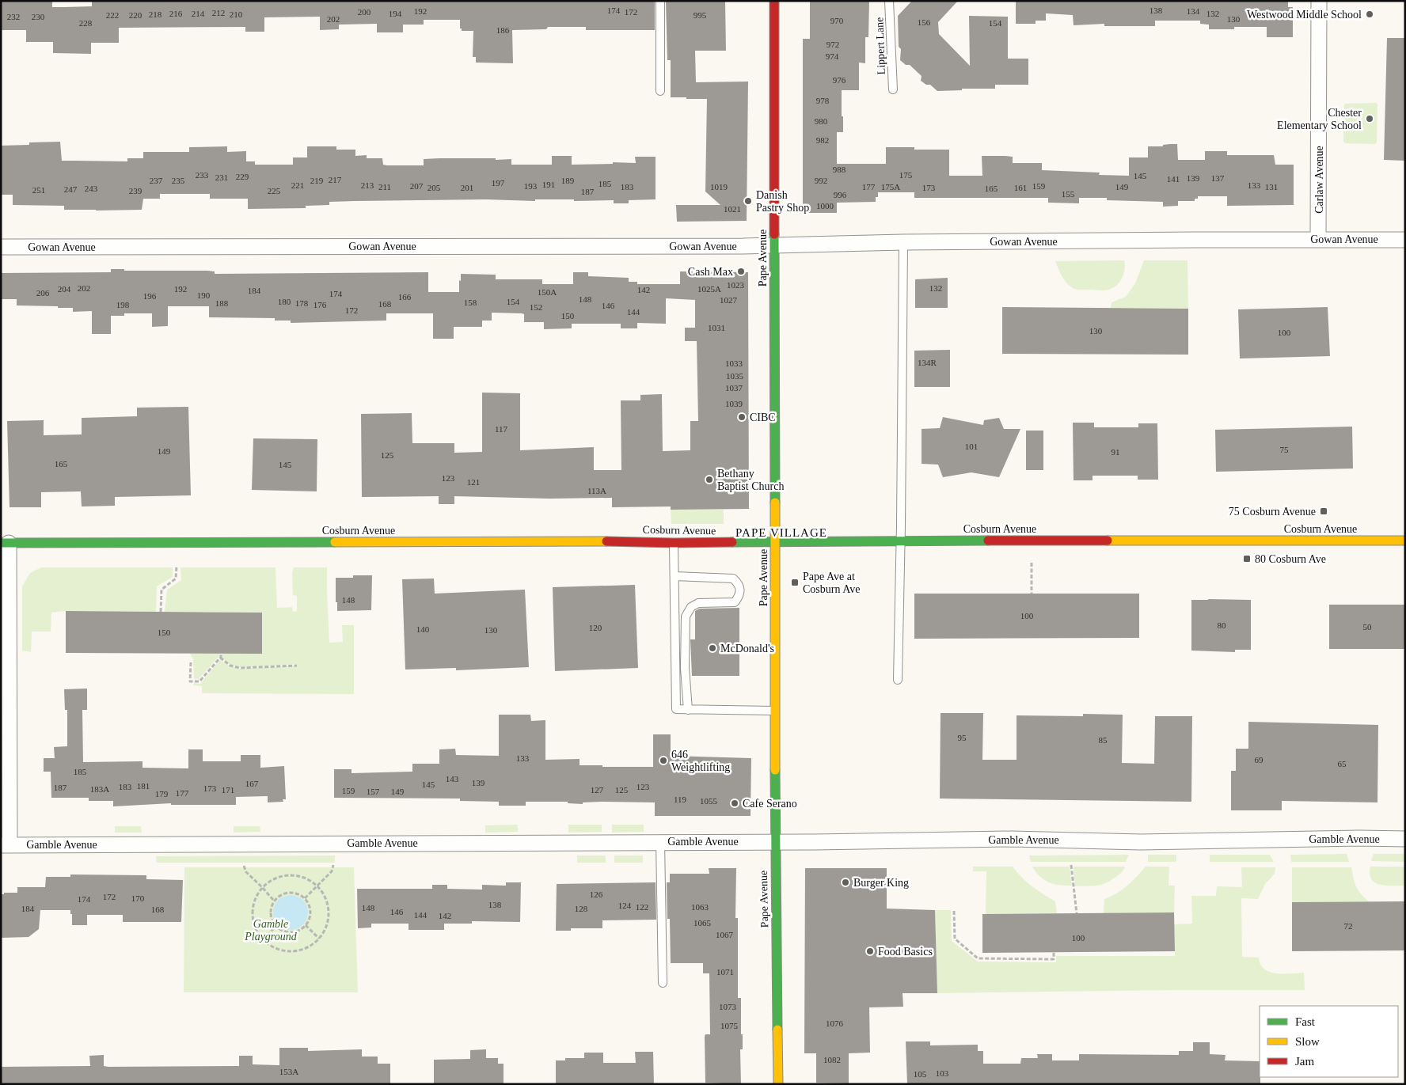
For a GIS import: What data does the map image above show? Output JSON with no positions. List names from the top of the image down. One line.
{"streets":{"street":["Carlaw Avenue","Gowan Avenue","Pape Avenue","Cosburn Avenue","Gamble Avenue"],"lane":["Lippert Lane"]},"crossings":[["Carlaw Avenue","Gowan Avenue"],["Gowan Avenue","Pape Avenue"],["Pape Avenue","Cosburn Avenue"],["Pape Avenue","Gamble Avenue"]],"districts":["PAPE VILLAGE"],"parks":["Gamble Playground"],"places":{"other":["Westwood Middle School","Chester Elementary School","Danish Pastry Shop","Cash Max","CIBC","Bethany Baptist Church","McDonald's","646 Weightlifting","Cafe Serano","Burger King","Food Basics"],"transit":["75 Cosburn Avenue","80 Cosburn Ave","Pape Ave at Cosburn Ave"]},"house_numbers":["174","138","192","134","200","172","212","216","214","194","132","218","210","222","220","995","232","230","202","130","970","156","228","154","186","972","974","976","978","980","982","988","233","175","145","229","231","139","137","141","217","237","235","219","189","992","197","185","191","221","213","133","207","193","159","211","183","1019","177","175A","149","131","205","201","173","161","243","165","247","251","239","225","187","155","996","1000","1021","1023","202","132","204","192","1025A","142","184","150A","206","174","190","196","166","148","1027","180","154","158","188","178","168","198","176","146","152","172","144","150","1031","130","100","134R","1033","1035","1037","1039","117","101","75","149","91","125","165","145","123","121","113A","148","100","80","50","120","140","130","150","95","85","133","69","65","185","143","139","167","145","181","183","123","187","173","183A","171","127","125","159","157","149","177","179","119","1055","126","172","170","174","138","124","122","1063","148","184","128","168","146","144","142","1065","72","1067","100","1071","1073","1076","1075","1082","153A","103","105"],"legend":["Fast","Slow","Jam"]}
